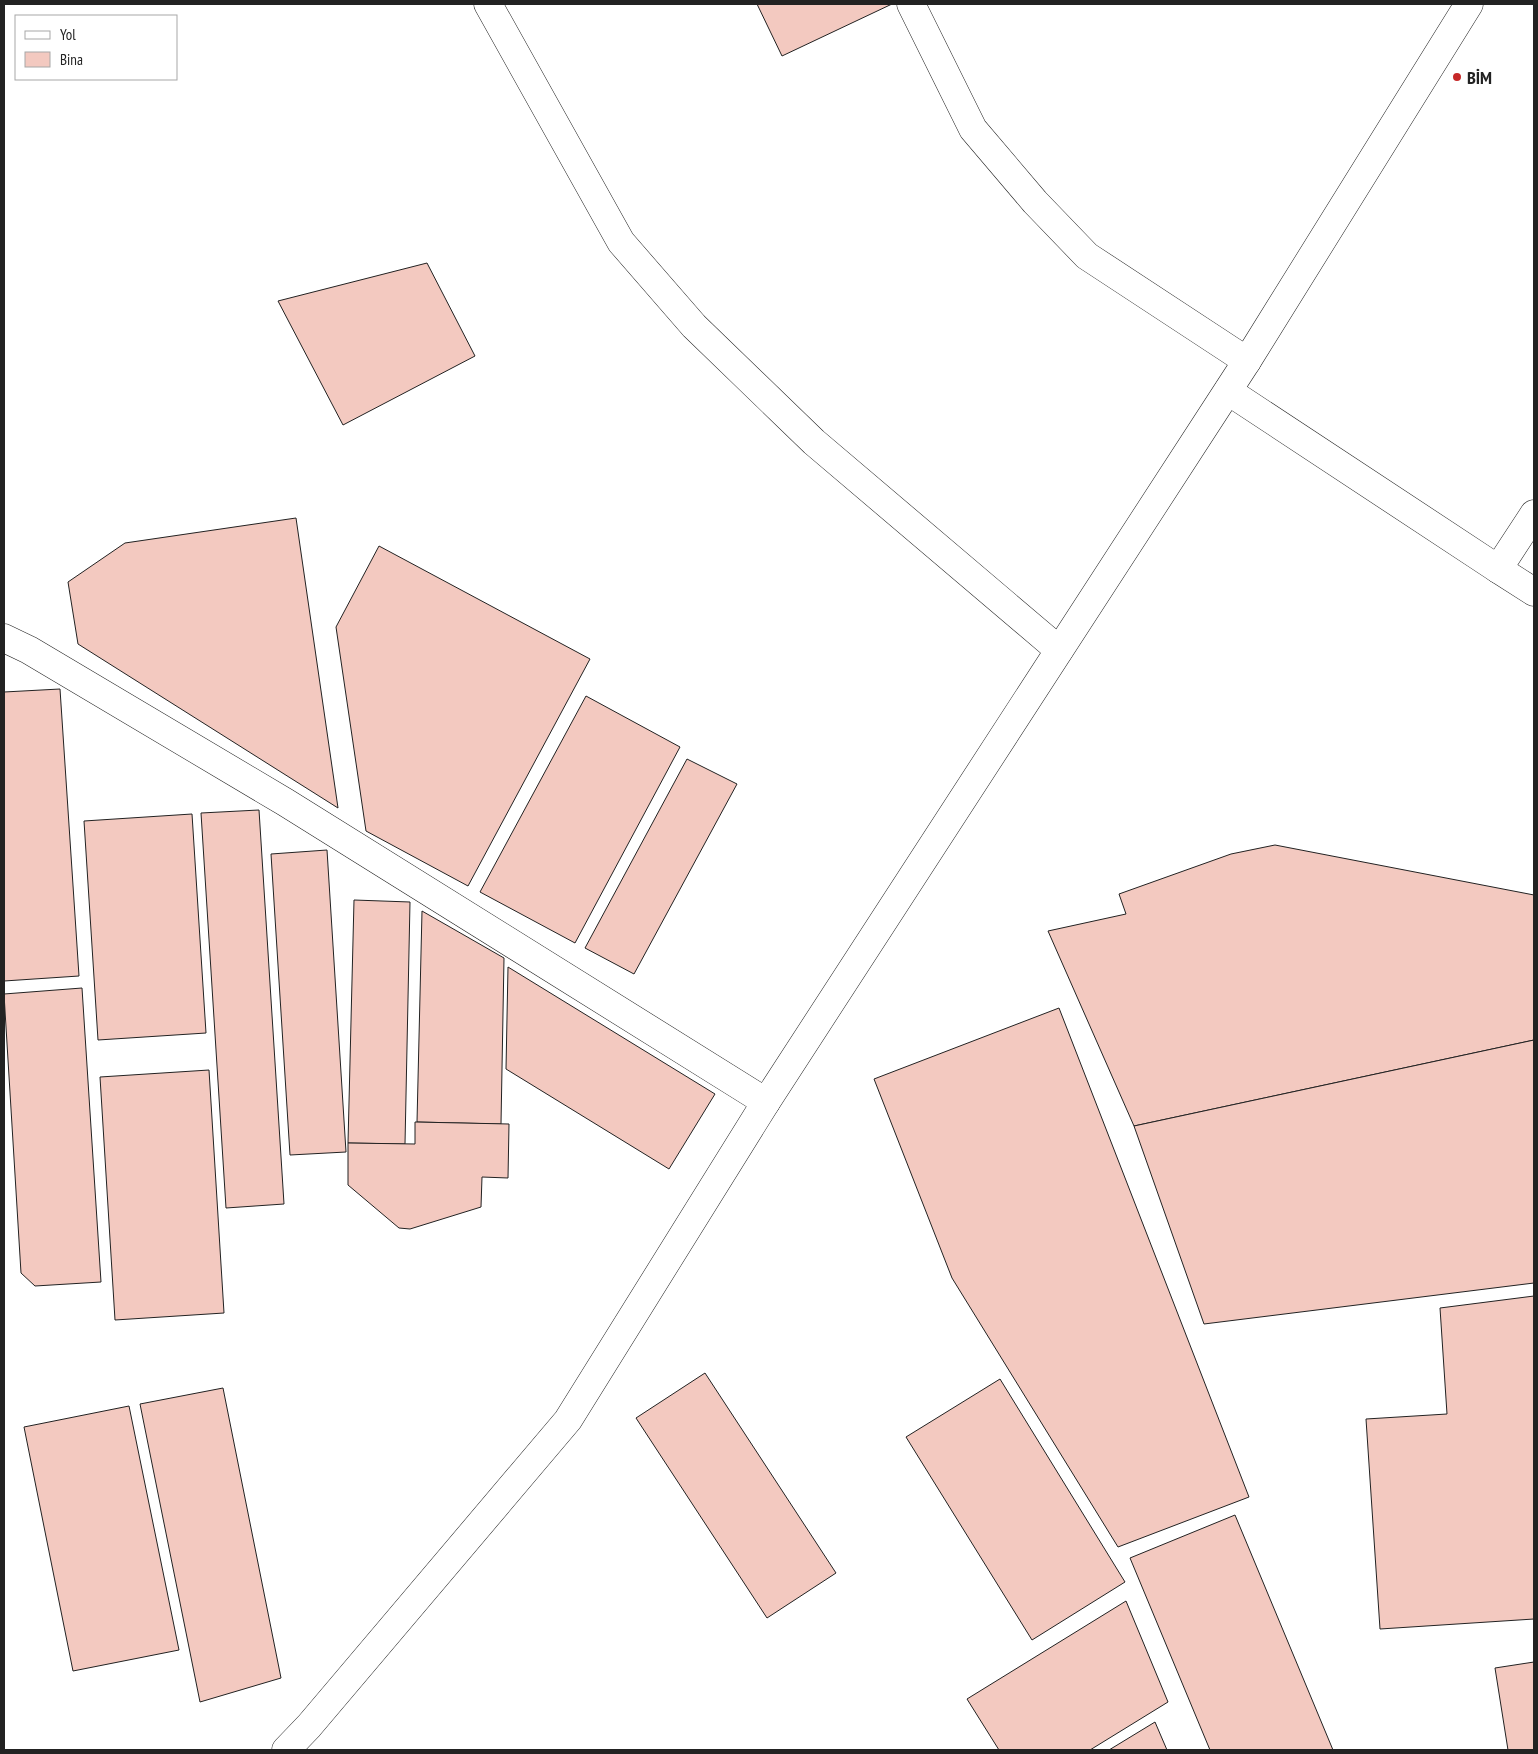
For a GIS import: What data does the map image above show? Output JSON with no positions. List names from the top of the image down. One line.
{"places":["BİM"],"legend":["Yol","Bina"]}
